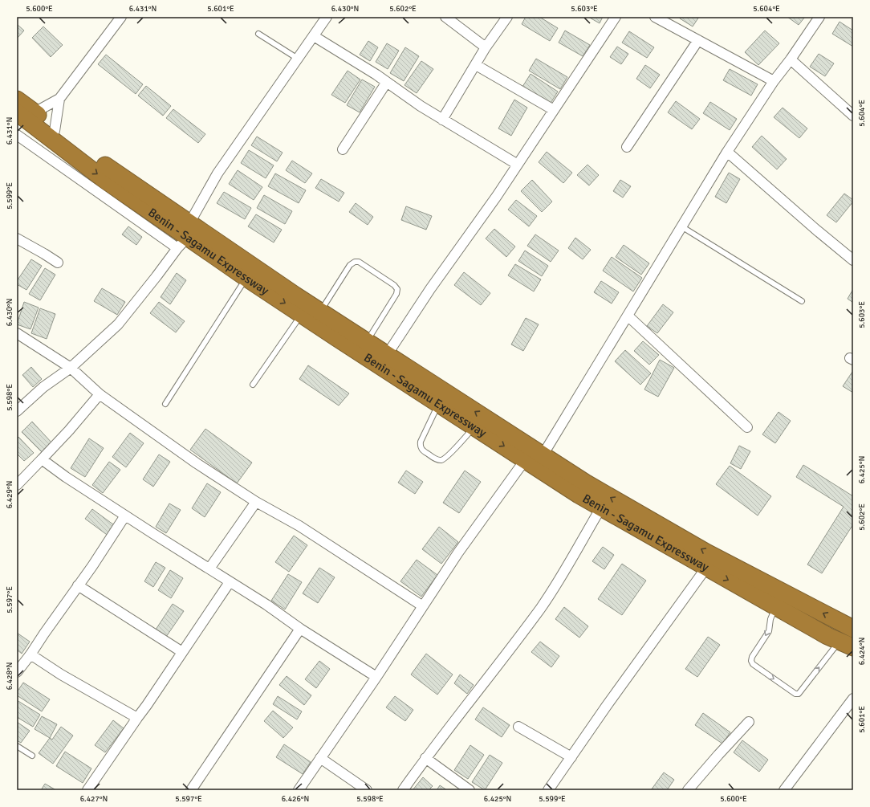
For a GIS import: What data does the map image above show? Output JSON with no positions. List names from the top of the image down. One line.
{"streets":{"highway":["Benin - Sagamu Expressway"]},"coordinates":["5.600°E","6.431°N","5.601°E","6.430°N","5.602°E","5.603°E","5.604°E","5.599°E","5.598°E","6.425°N","6.429°N","5.597°E","6.424°N","6.428°N","6.427°N","6.426°N"]}
